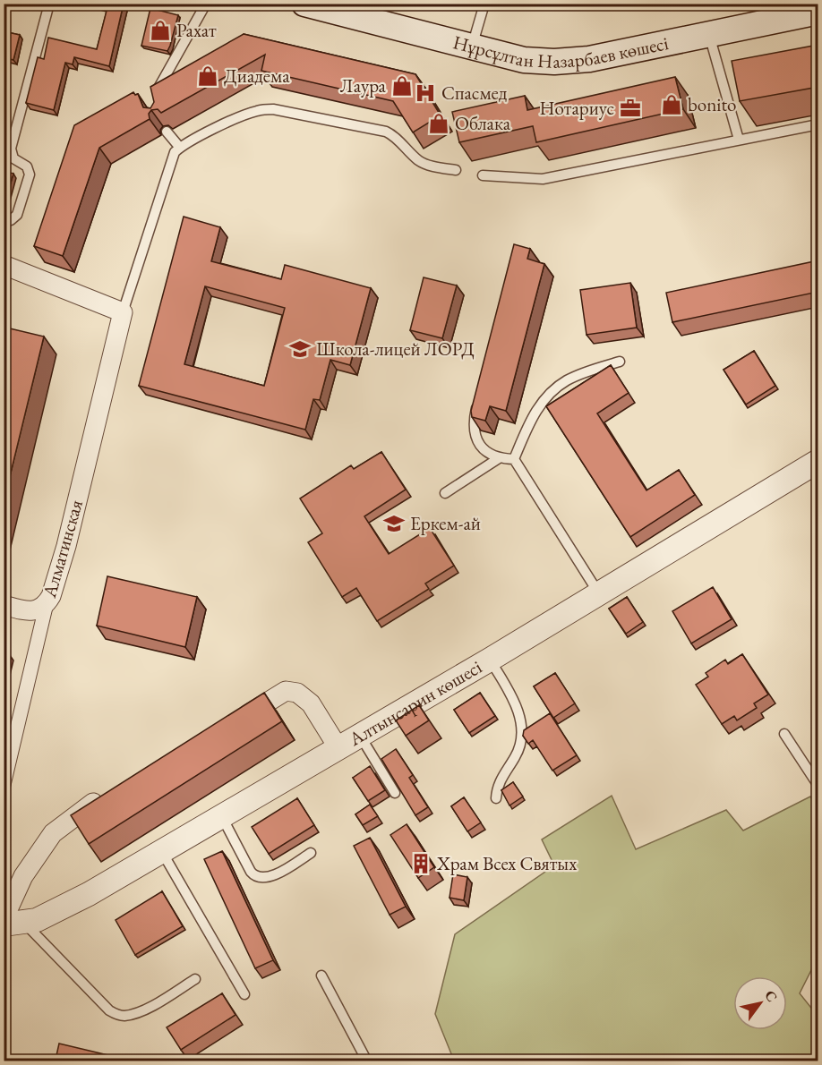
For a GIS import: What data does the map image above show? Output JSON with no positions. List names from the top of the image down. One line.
{"streets":{"main road":["Нұрсұлтан Назарбаев көшесі"],"street":["Алматинская","Алтынсарин көшесі"]},"places":{"shop":["Рахат","Диадема","Лаура","bonito","Облака"],"hospital":["Спасмед"],"office":["Нотариус"],"school or university":["Школа-лицей ЛОРД","Еркем-ай"],"building":["Храм Всех Святых"]},"north":"top right"}
